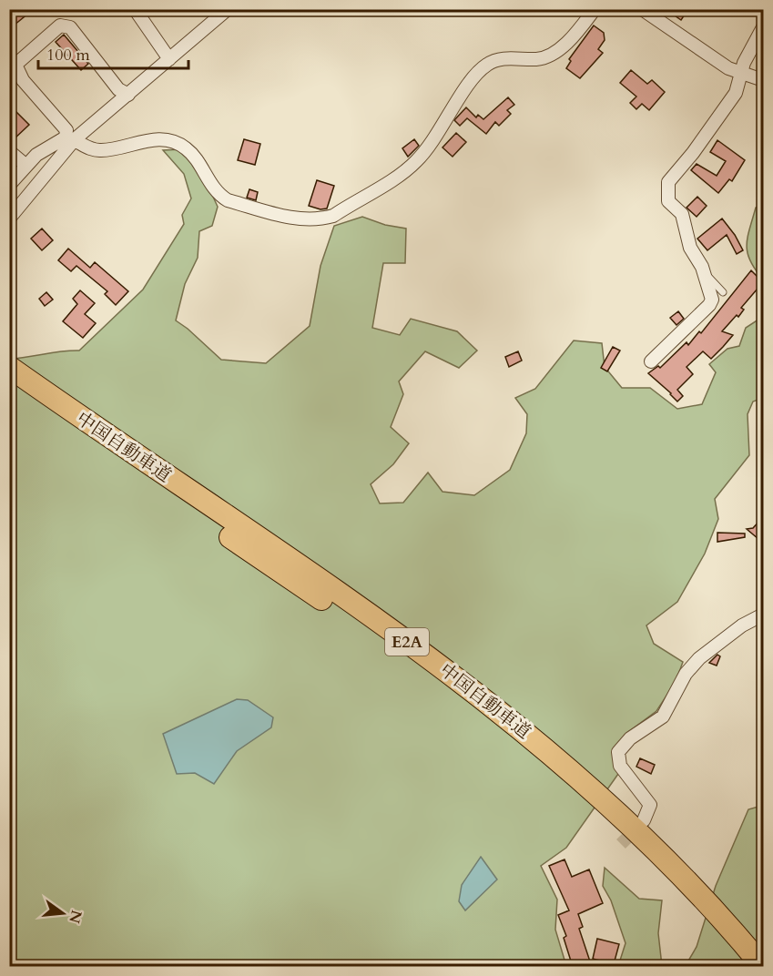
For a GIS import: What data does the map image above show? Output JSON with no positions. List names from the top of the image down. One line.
{"streets":{"highway":["中国自動車道","E2A"]},"scale_bar":"100 m","north":"right"}
